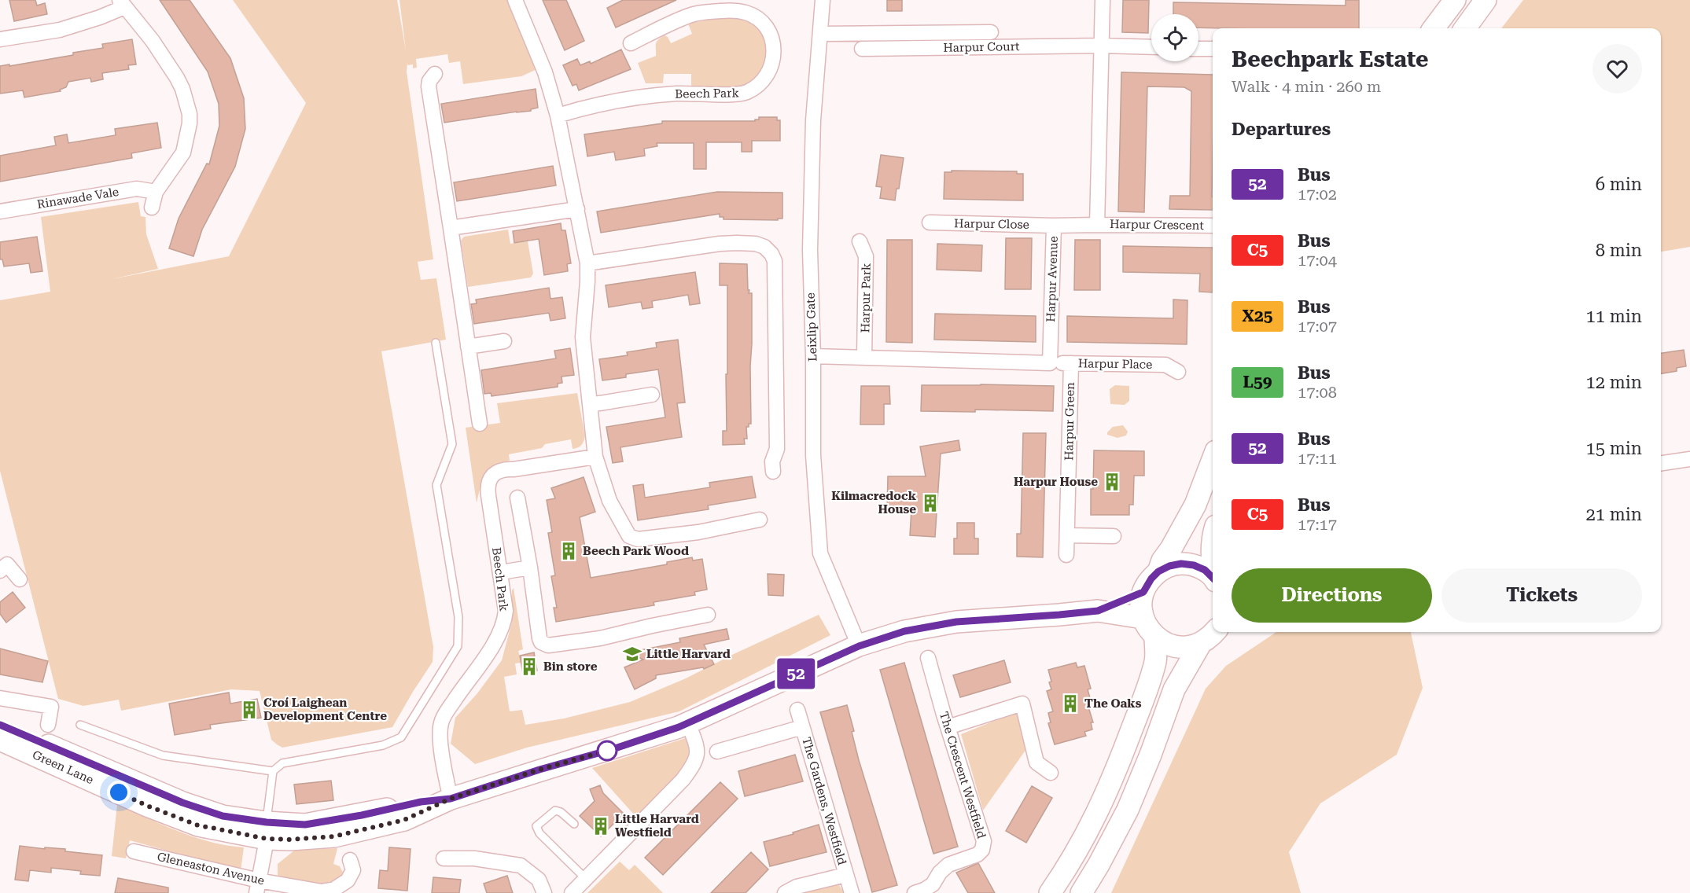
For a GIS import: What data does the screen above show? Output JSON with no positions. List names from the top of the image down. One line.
{"streets":{"street":["Harpur Court","Beech Park","Rinawade Vale","Harpur Close","Harpur Crescent","Harpur Avenue","Harpur Park","Leixlip Gate","Harpur Place","Harpur Green","Green Lane","The Crescent Westfield","The Gardens, Westfield","Gleneaston Avenue"]},"crossings":[["Beech Park","Green Lane"],["Harpur Close","Harpur Avenue"],["Harpur Crescent","Harpur Avenue"],["Harpur Avenue","Harpur Place"],["Leixlip Gate","Green Lane"],["Harpur Place","Harpur Green"]],"places":{"building":["Harpur House","Kilmacredock House","Beech Park Wood","Bin store","The Oaks","Croí Laighean Development Centre","Little Harvard Westfield"],"school or university":["Little Harvard"]},"lines":["bus line 52"],"page":{"on_map":"52","heading":[["Beechpark Estate","Walk · 4 min · 260 m"],"Departures"],"list":[{"mark":"52","name":"Bus","note":"17:02","value":"6 min"},{"mark":"C5","name":"Bus","note":"17:04","value":"8 min"},{"mark":"X25","name":"Bus","note":"17:07","value":"11 min"},{"mark":"L59","name":"Bus","note":"17:08","value":"12 min"},{"mark":"52","name":"Bus","note":"17:11","value":"15 min"},{"mark":"C5","name":"Bus","note":"17:17","value":"21 min"}],"buttons":["Directions","Tickets"]}}
